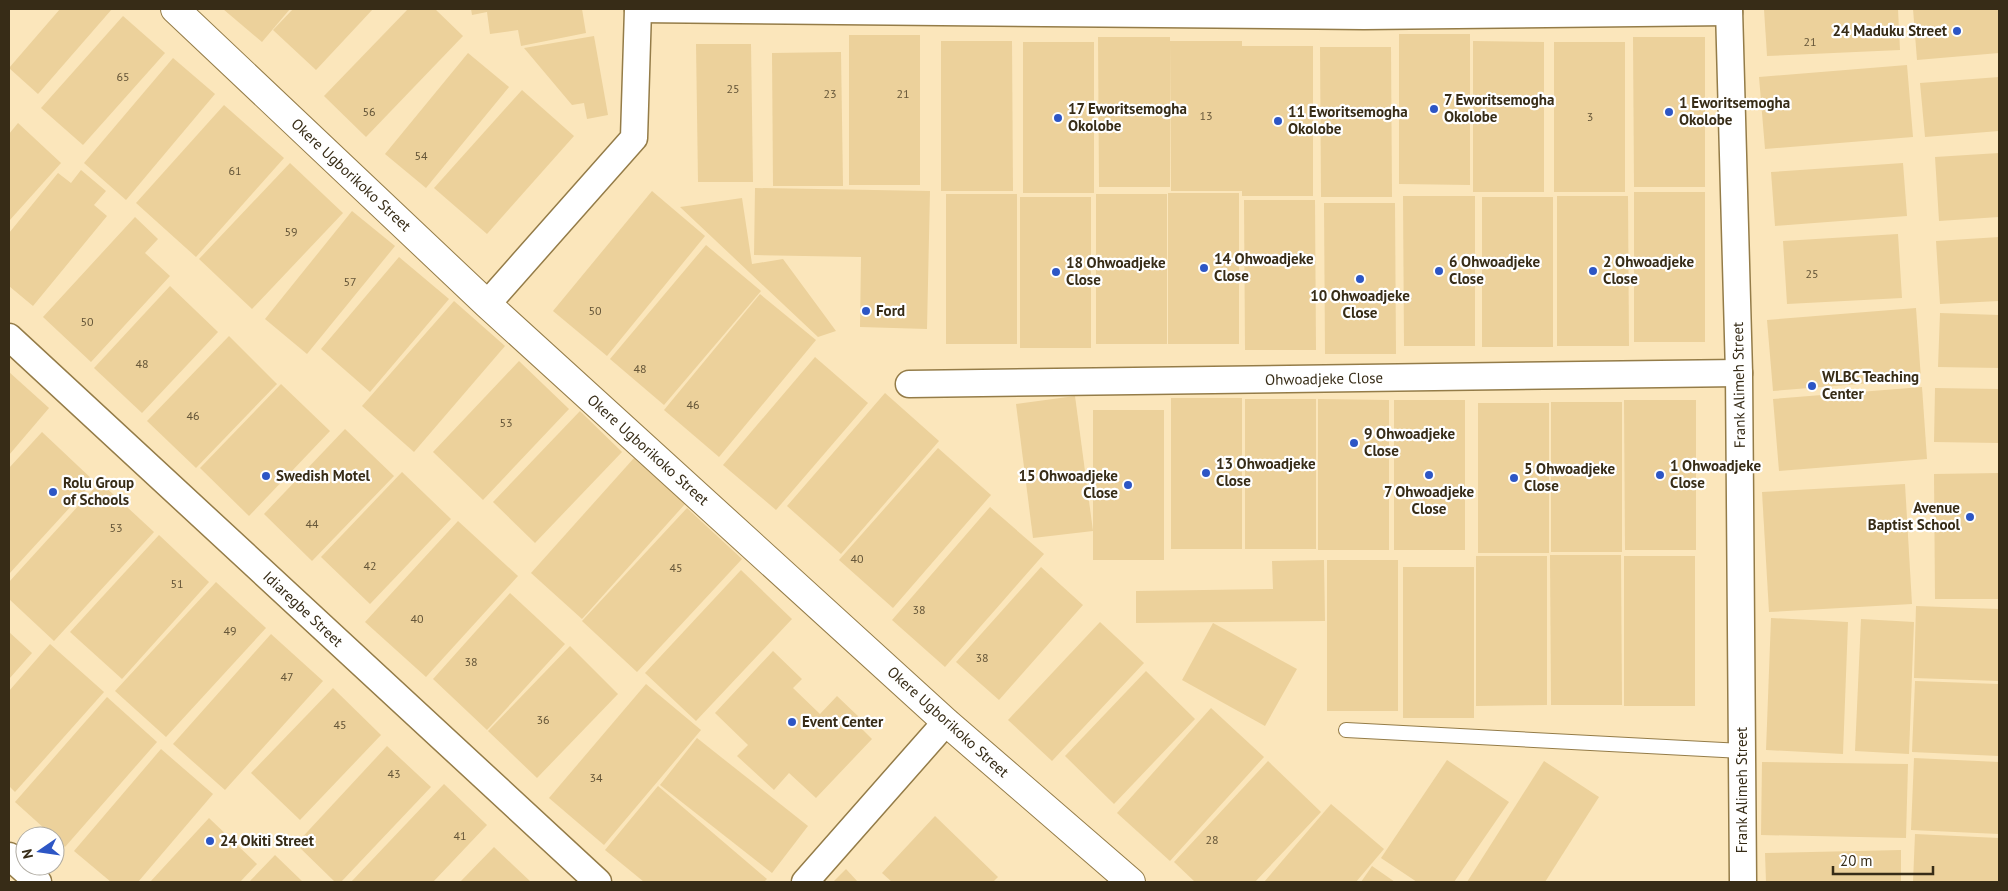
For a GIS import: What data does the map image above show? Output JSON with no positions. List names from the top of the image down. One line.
{"streets":{"street":["Okere Ugborikoko Street","Ohwoadjeke Close","Frank Alimeh Street","Idiaregbe Street"]},"crossings":[["Ohwoadjeke Close","Frank Alimeh Street"]],"places":["24 Maduku Street","7 Eworitsemogha Okolobe","1 Eworitsemogha Okolobe","17 Eworitsemogha Okolobe","11 Eworitsemogha Okolobe","14 Ohwoadjeke Close","6 Ohwoadjeke Close","2 Ohwoadjeke Close","18 Ohwoadjeke Close","10 Ohwoadjeke Close","Ford","WLBC Teaching Center","9 Ohwoadjeke Close","13 Ohwoadjeke Close","7 Ohwoadjeke Close","1 Ohwoadjeke Close","Swedish Motel","5 Ohwoadjeke Close","15 Ohwoadjeke Close","Rolu Group of Schools","Avenue Baptist School","Event Center","24 Okiti Street"],"house_numbers":["21","65","25","23","21","56","13","3","54","61","59","25","57","50","50","48","48","46","46","53","44","53","40","42","45","51","38","40","49","38","38","47","36","45","43","34","41","28"],"scale_bar":"20 m","north":"left"}
